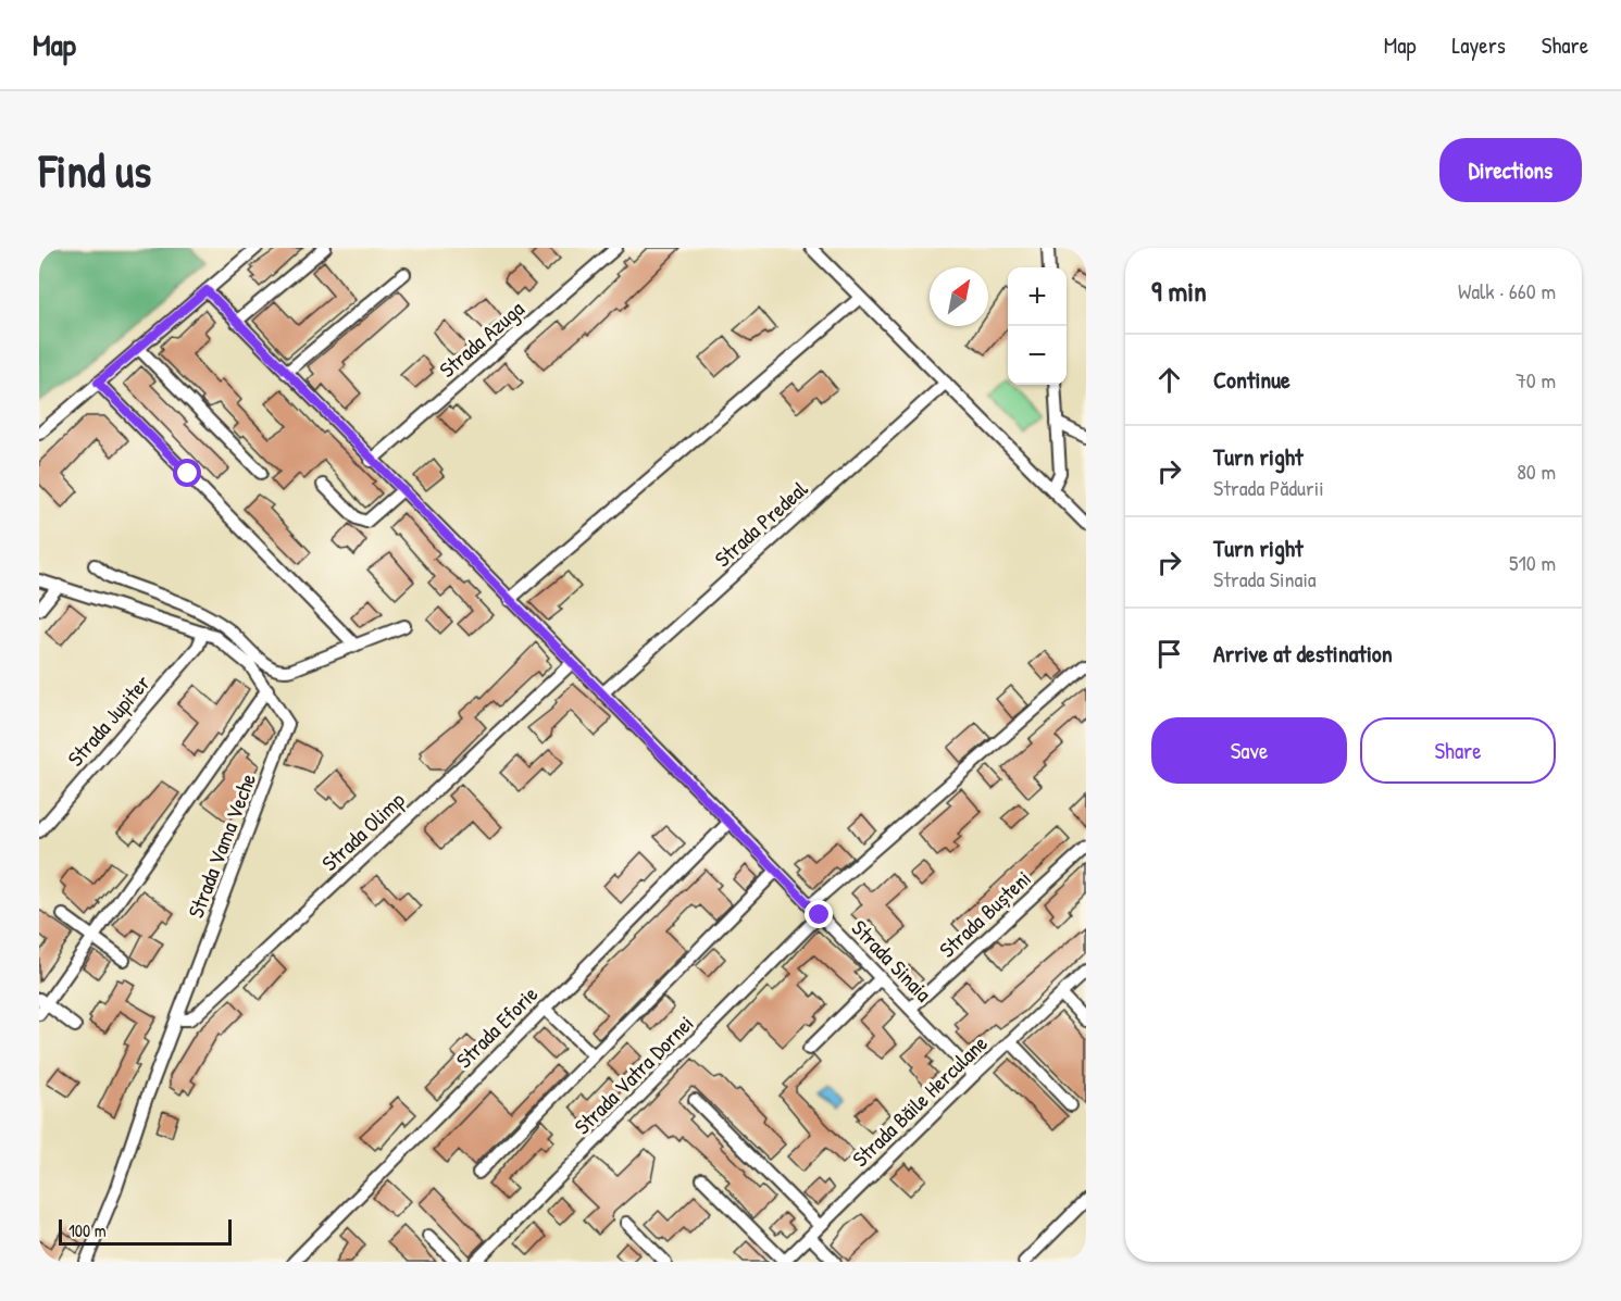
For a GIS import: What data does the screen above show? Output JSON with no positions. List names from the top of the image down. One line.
{"streets":{"street":["Strada Azuga","Strada Predeal","Strada Jupiter","Strada Olimp","Strada Vama Veche","Strada Bușteni","Strada Sinaia","Strada Eforie","Strada Vatra Dornei","Strada Băile Herculane"]},"crossings":[["Strada Azuga","Strada Sinaia"],["Strada Predeal","Strada Sinaia"],["Strada Jupiter","Strada Vama Veche"],["Strada Olimp","Strada Vama Veche"],["Strada Olimp","Strada Sinaia"],["Strada Bușteni","Strada Sinaia"],["Strada Sinaia","Strada Eforie"],["Strada Sinaia","Strada Vatra Dornei"],["Strada Sinaia","Strada Băile Herculane"]],"scale_bar":"100 m","north":"top right","page":{"header":"Map","nav":["Map","Layers","Share"],"buttons":["Directions",["Save","Share"]],"title":"Find us","heading":["9 min","Walk · 660 m"],"map_buttons":["+","−"],"list":[["Continue","70 m"],["Turn right","Strada Pădurii","80 m"],["Turn right","Strada Sinaia","510 m"],"Arrive at destination"],"scale":"100 m"}}
